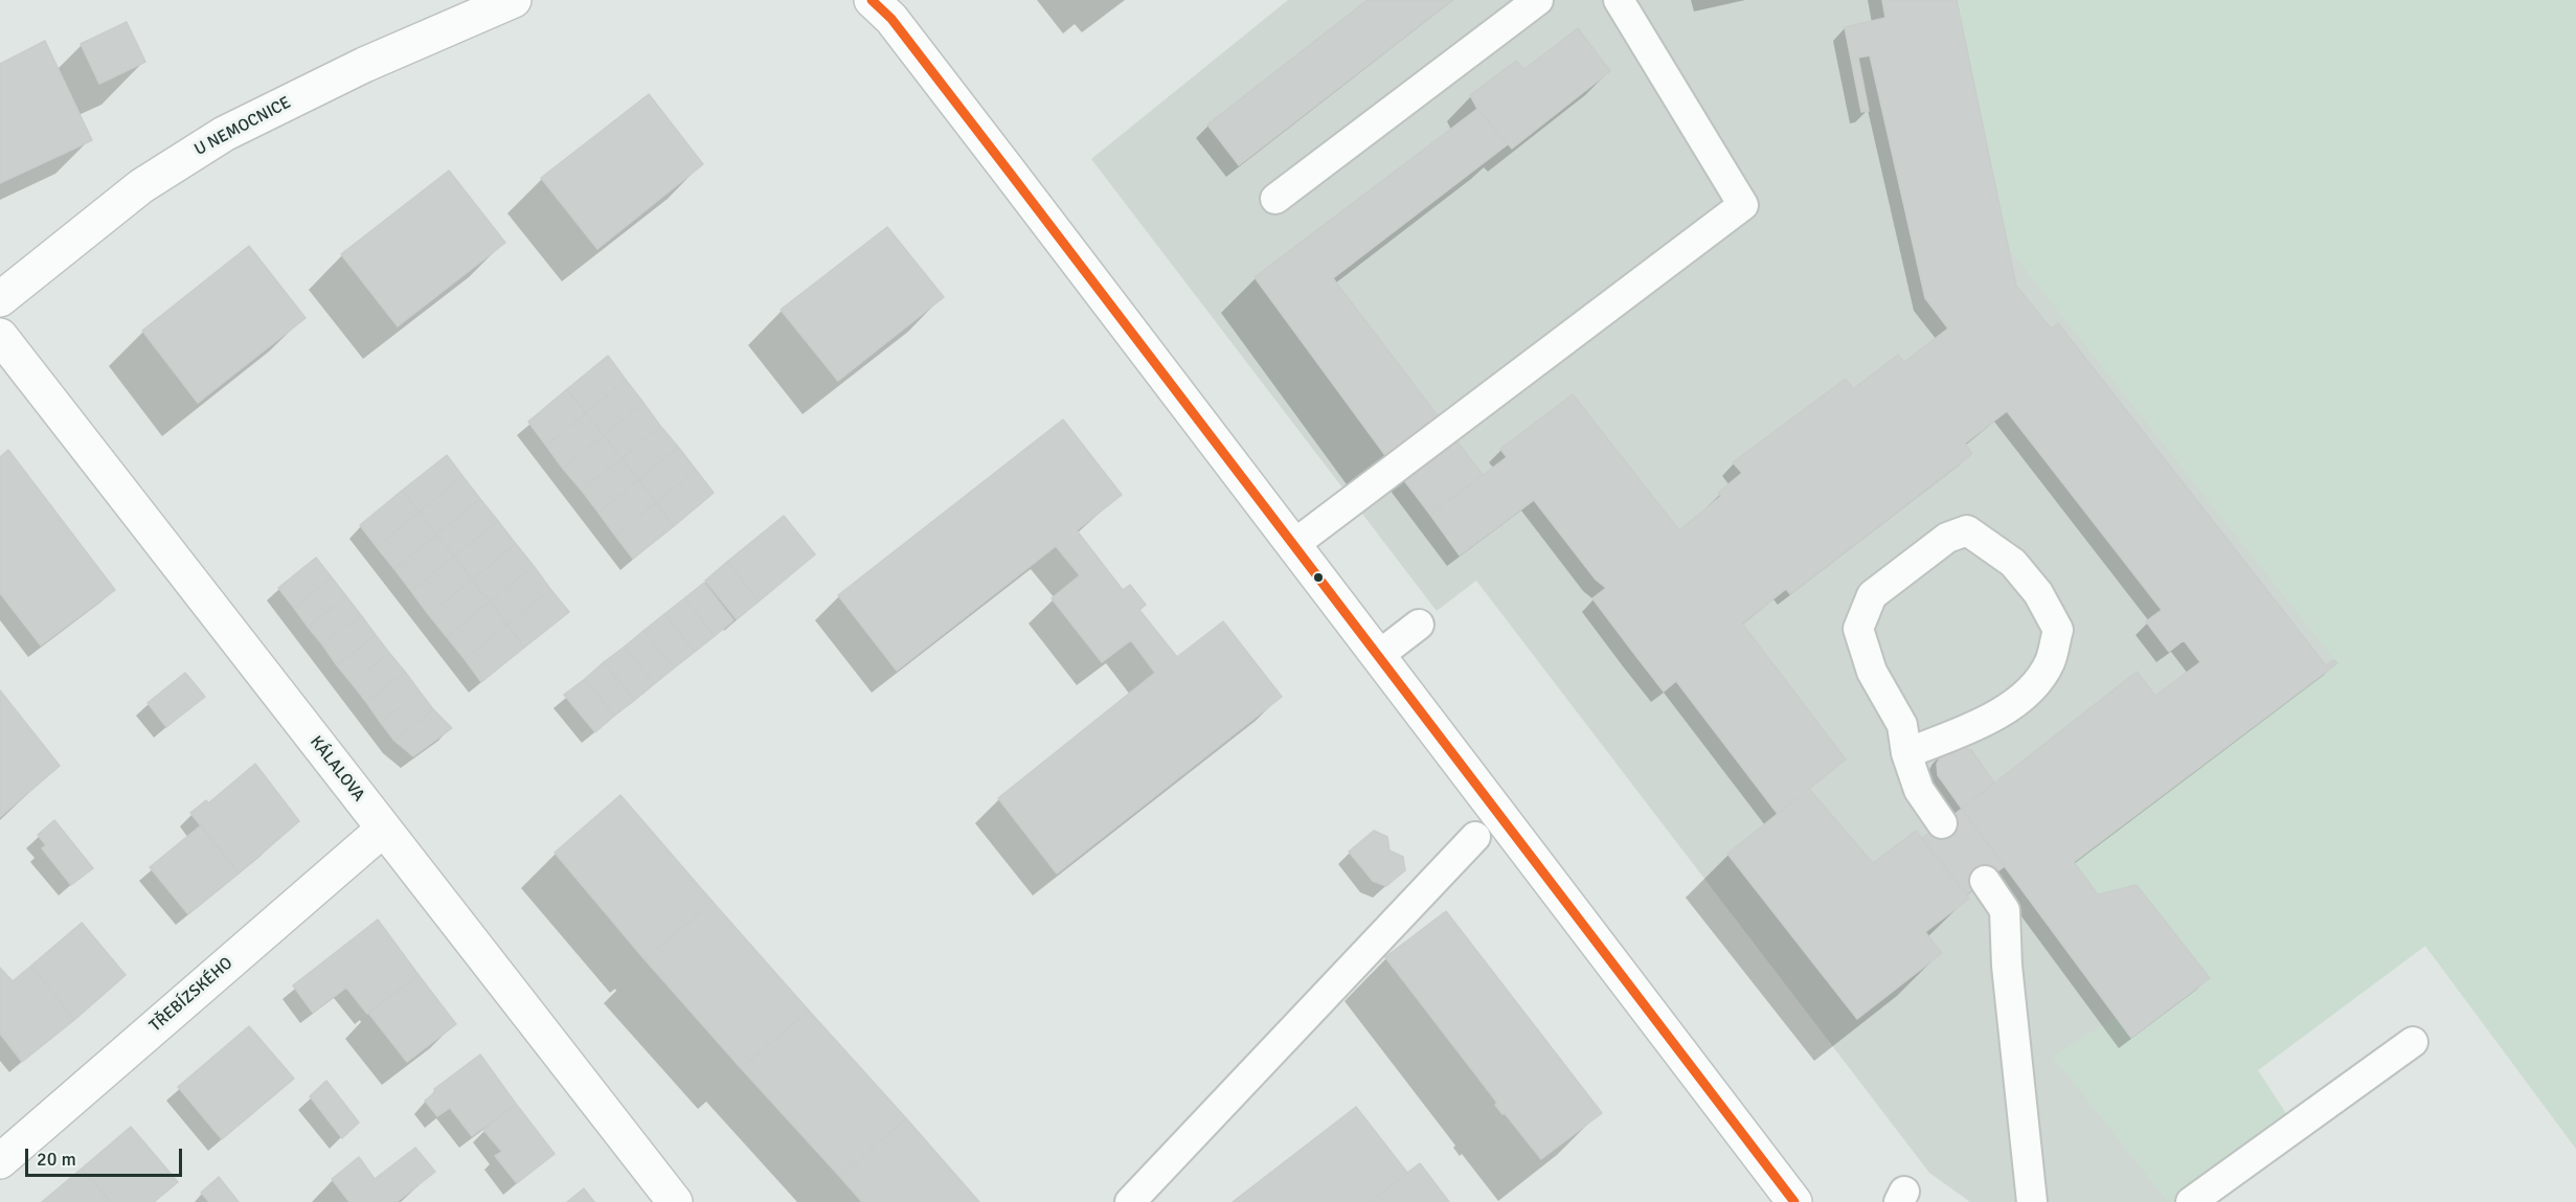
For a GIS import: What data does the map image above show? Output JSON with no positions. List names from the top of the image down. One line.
{"streets":{"street":["U NEMOCNICE","KÁLALOVA","TŘEBÍZSKÉHO"]},"crossings":[["KÁLALOVA","TŘEBÍZSKÉHO"]],"scale_bar":"20 m"}
